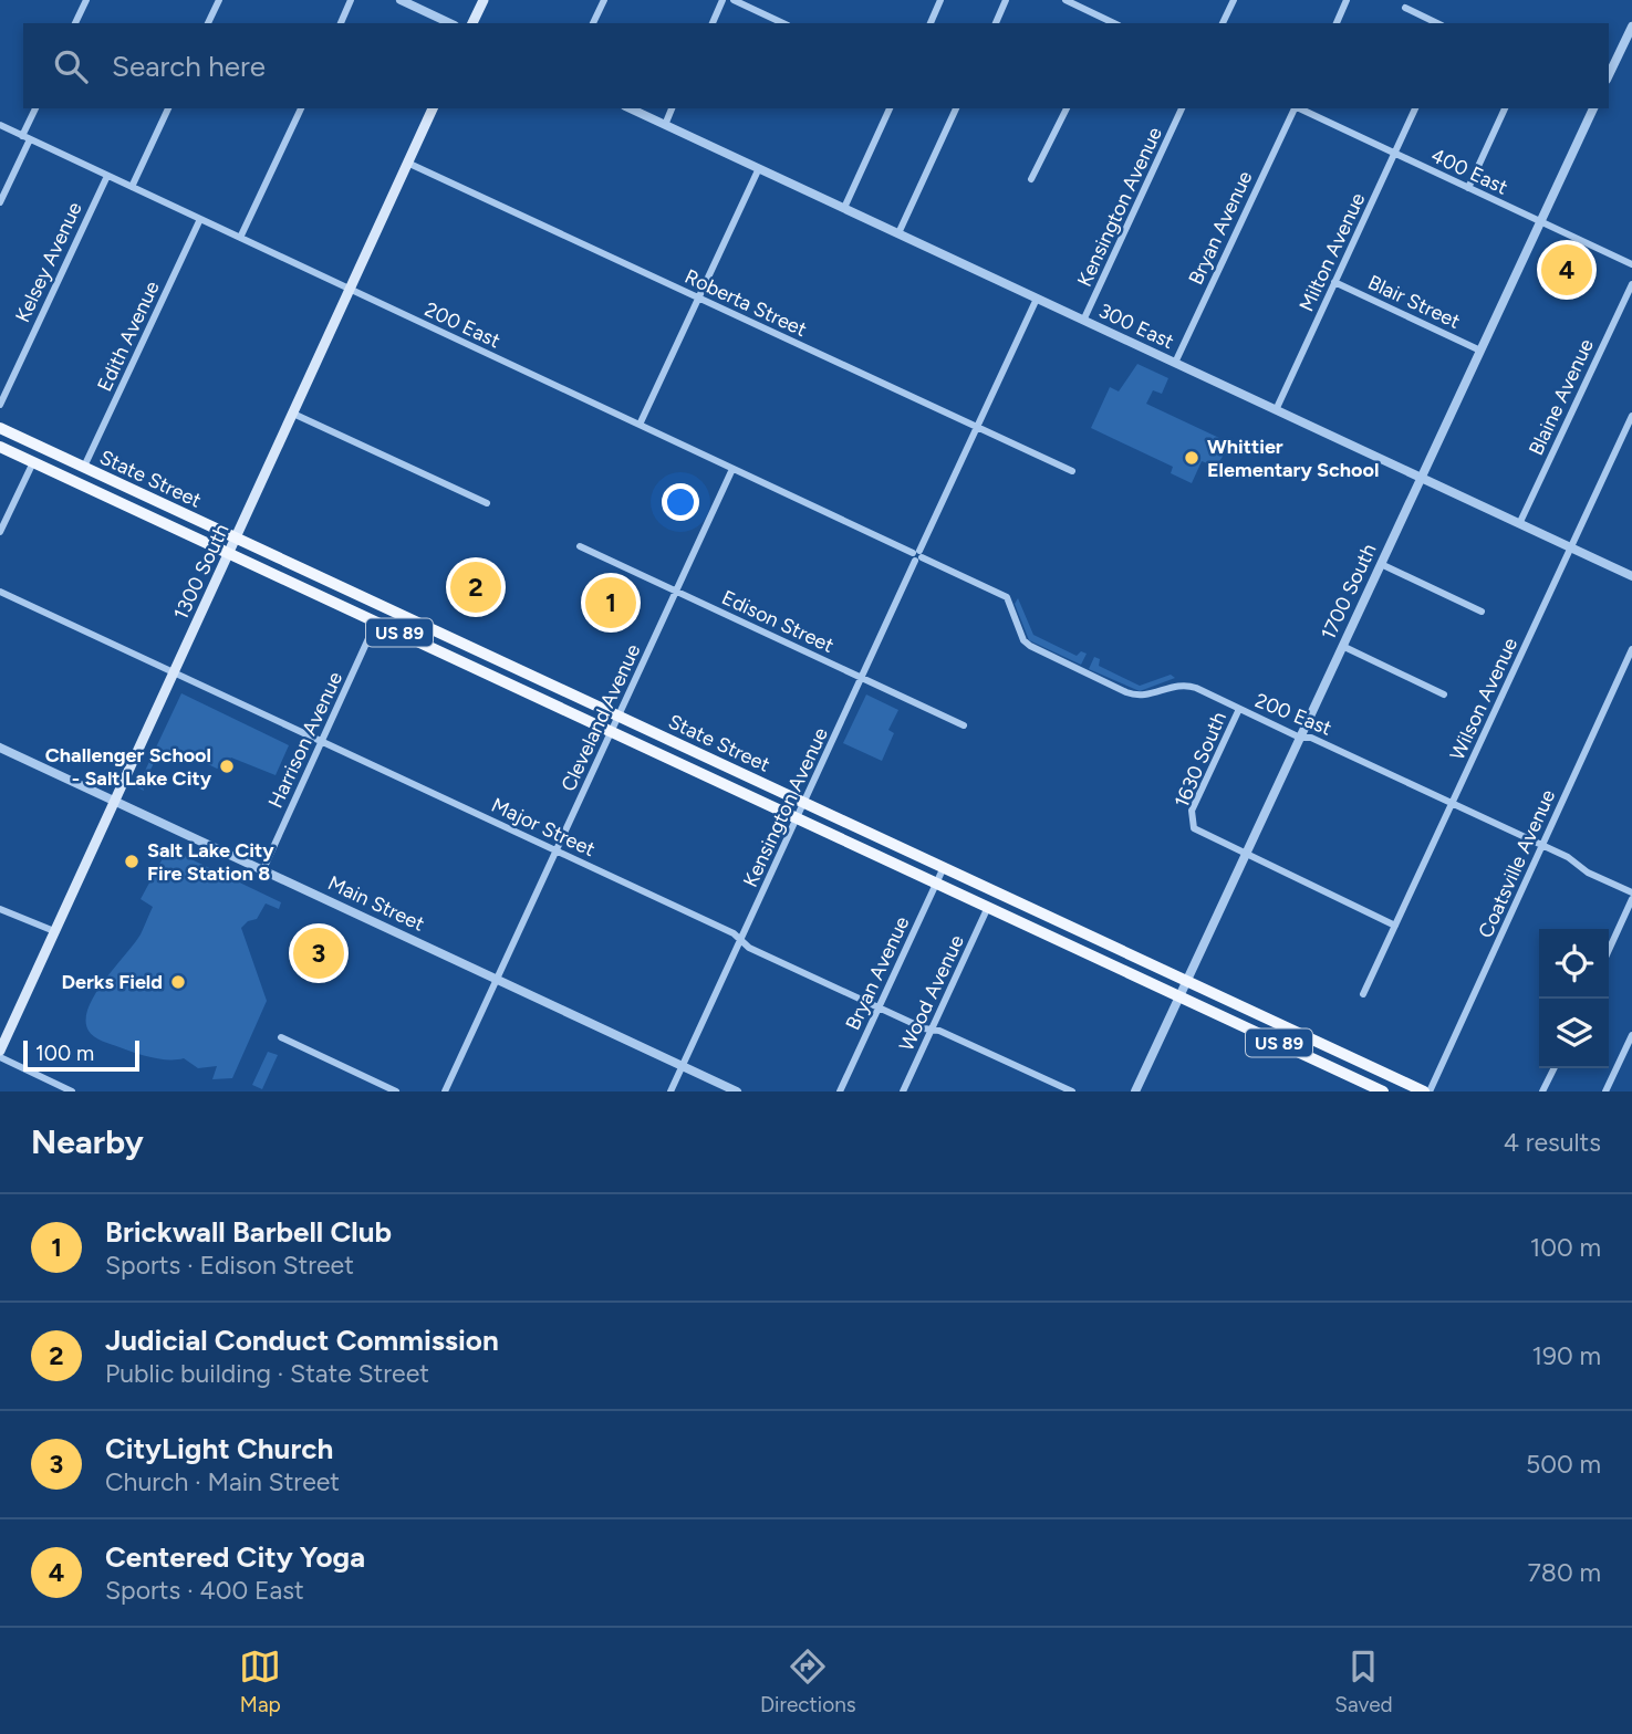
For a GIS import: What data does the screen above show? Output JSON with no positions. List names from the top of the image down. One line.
{"streets":{"main road":["State Street","1300 South","US 89"],"street":["400 East","Kensington Avenue","Bryan Avenue","Milton Avenue","Kelsey Avenue","Blair Street","Roberta Street","200 East","300 East","Edith Avenue","Blaine Avenue","1700 South","Edison Street","Wilson Avenue","Cleveland Avenue","Harrison Avenue","1630 South","Major Street","Coatsville Avenue","Main Street","Wood Avenue"]},"crossings":[["400 East","Milton Avenue"],["400 East","1700 South"],["Kensington Avenue","Roberta Street"],["Kensington Avenue","200 East"],["Kensington Avenue","300 East"],["Kensington Avenue","State Street"],["Kensington Avenue","Edison Street"],["Kensington Avenue","Major Street"],["Kensington Avenue","Main Street"],["Bryan Avenue","300 East"],["Bryan Avenue","State Street"],["Bryan Avenue","Major Street"],["Milton Avenue","Blair Street"],["Milton Avenue","300 East"],["Kelsey Avenue","200 East"],["Blair Street","1700 South"],["Roberta Street","1300 South"],["200 East","Edith Avenue"],["200 East","1300 South"],["200 East","1700 South"],["200 East","Wilson Avenue"],["200 East","Cleveland Avenue"],["200 East","1630 South"],["200 East","Coatsville Avenue"],["300 East","Blaine Avenue"],["300 East","1700 South"],["300 East","Wilson Avenue"],["Edith Avenue","State Street"],["State Street","1300 South"],["State Street","1700 South"],["State Street","Cleveland Avenue"],["State Street","Harrison Avenue"],["State Street","Coatsville Avenue"],["State Street","Wood Avenue"],["1300 South","Major Street"],["1300 South","Main Street"],["1700 South","1630 South"],["Edison Street","Cleveland Avenue"],["Cleveland Avenue","Major Street"],["Cleveland Avenue","Main Street"],["Harrison Avenue","Major Street"],["Harrison Avenue","Main Street"],["Major Street","Wood Avenue"]],"places":["Whittier Elementary School","Challenger School - Salt Lake City","Salt Lake City Fire Station 8","Derks Field"],"scale_bar":"100 m","page":{"search":"Search here","pins":["4","2","1","3"],"scale":"100 m","heading":["Nearby","4 results"],"list":[{"mark":"1","name":"Brickwall Barbell Club","note":"Sports · Edison Street","value":"100 m"},{"mark":"2","name":"Judicial Conduct Commission","note":"Public building · State Street","value":"190 m"},{"mark":"3","name":"CityLight Church","note":"Church · Main Street","value":"500 m"},{"mark":"4","name":"Centered City Yoga","note":"Sports · 400 East","value":"780 m"}],"nav":["Map","Directions","Saved"]}}
